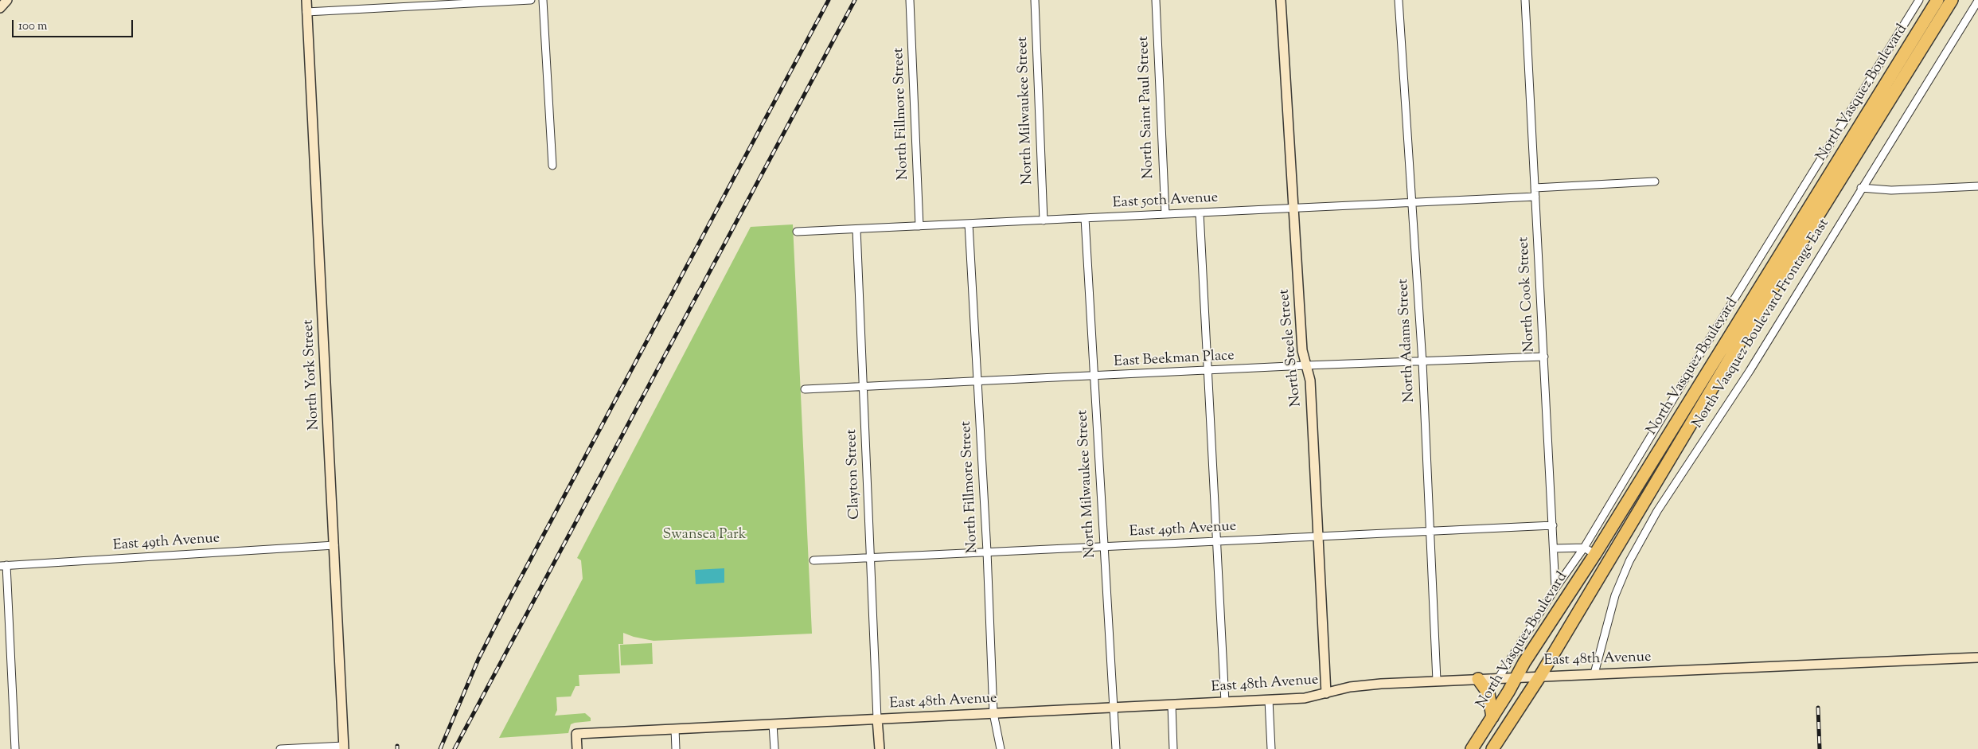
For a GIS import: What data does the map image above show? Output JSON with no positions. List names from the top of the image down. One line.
{"streets":{"highway":["North Vasquez Boulevard"],"street":["North Saint Paul Street","North Milwaukee Street","North Fillmore Street","East 50th Avenue","North Cook Street","North Vasquez Boulevard Frontage East","North Adams Street","North Steele Street","East Beekman Place","North York Street","Clayton Street","East 49th Avenue","East 48th Avenue"]},"crossings":[["North Vasquez Boulevard","East 48th Avenue"],["North Saint Paul Street","East 50th Avenue"],["North Milwaukee Street","East 50th Avenue"],["North Milwaukee Street","East Beekman Place"],["North Milwaukee Street","East 49th Avenue"],["North Milwaukee Street","East 48th Avenue"],["North Fillmore Street","East 50th Avenue"],["North Fillmore Street","East Beekman Place"],["North Fillmore Street","East 49th Avenue"],["North Fillmore Street","East 48th Avenue"],["East 50th Avenue","North Cook Street"],["East 50th Avenue","North Adams Street"],["East 50th Avenue","North Steele Street"],["East 50th Avenue","Clayton Street"],["North Cook Street","East Beekman Place"],["North Cook Street","East 49th Avenue"],["North Vasquez Boulevard Frontage East","East 48th Avenue"],["North Adams Street","East Beekman Place"],["North Adams Street","East 49th Avenue"],["North Adams Street","East 48th Avenue"],["North Steele Street","East Beekman Place"],["North Steele Street","East 49th Avenue"],["North Steele Street","East 48th Avenue"],["East Beekman Place","Clayton Street"],["North York Street","East 49th Avenue"],["Clayton Street","East 49th Avenue"],["Clayton Street","East 48th Avenue"]],"parks":["Swansea Park"],"scale_bar":"100 m"}
